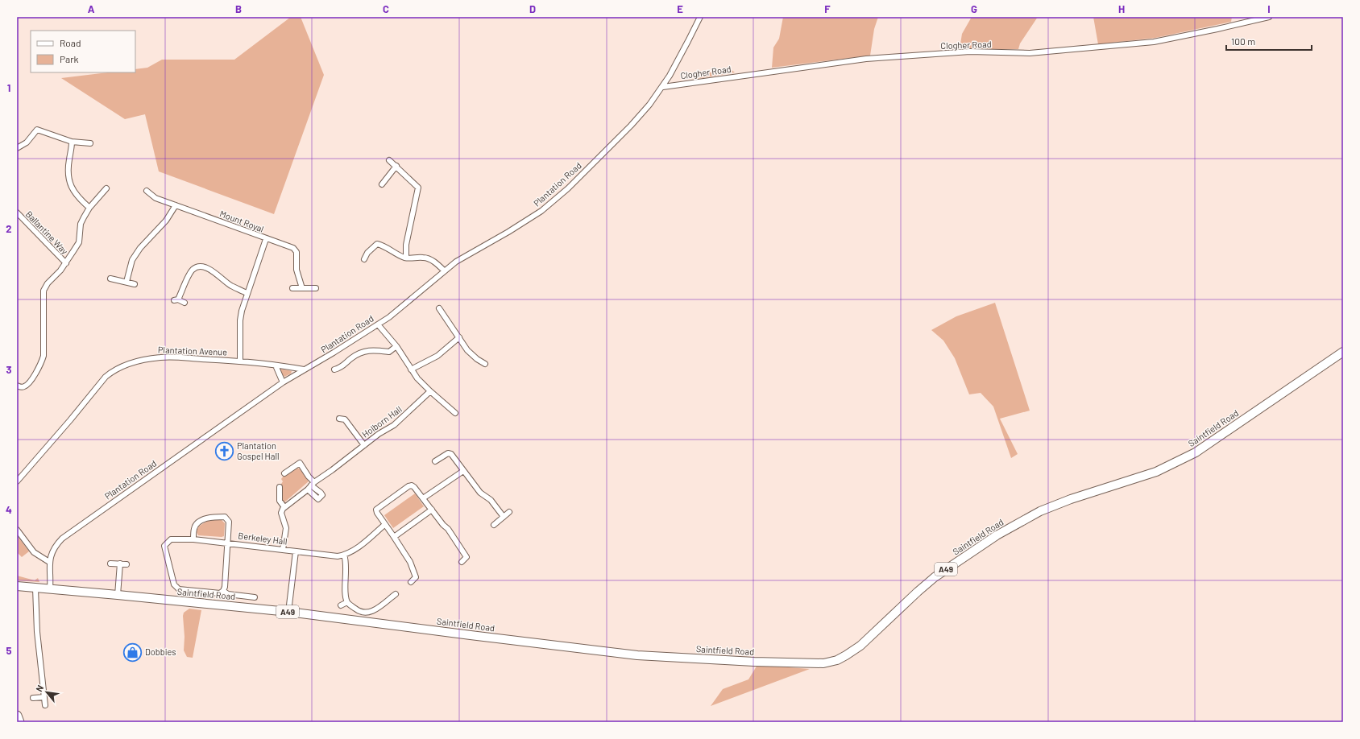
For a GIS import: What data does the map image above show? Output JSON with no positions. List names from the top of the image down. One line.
{"streets":{"main road":["Saintfield Road","A49"],"street":["Clogher Road","Plantation Road","Mount Royal","Ballantine Way","Plantation Avenue","Holborn Hall","Berkeley Hall"]},"crossings":[["Clogher Road","Plantation Road"],["Plantation Road","Plantation Avenue"],["Plantation Road","Saintfield Road"],["Mount Royal","Plantation Avenue"],["Saintfield Road","Berkeley Hall"]],"places":{"church":["Plantation Gospel Hall"],"shop":["Dobbies"]},"legend":["Road","Park"],"scale_bar":"100 m","north":"top left","grid":{"columns":["A","B","C","D","E","F","G","H","I"],"rows":["1","2","3","4","5"]}}
